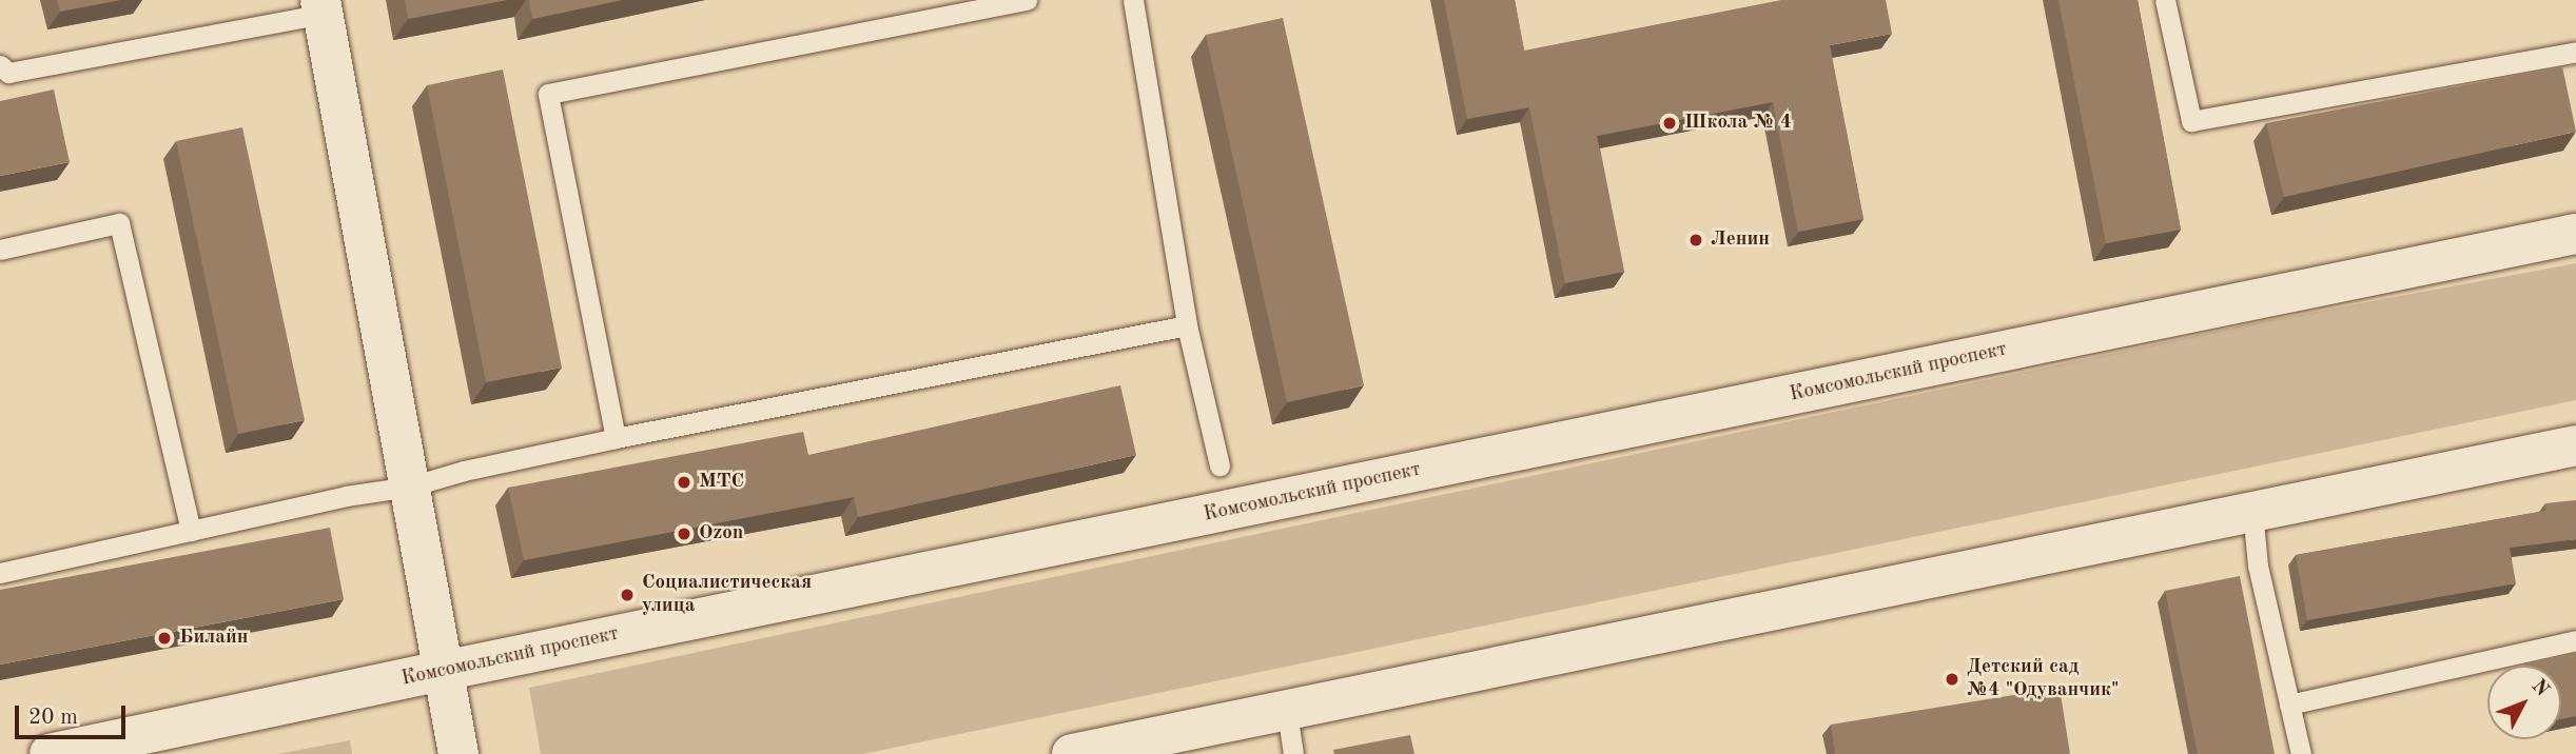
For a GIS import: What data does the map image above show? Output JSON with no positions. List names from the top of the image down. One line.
{"streets":{"main road":["Комсомольский проспект"]},"places":["Школа № 4","Ленин","МТС","Ozon","Социалистическая улица","Билайн","Детский сад №4 \"Одуванчик\""],"scale_bar":"20 m","north":"top right"}
